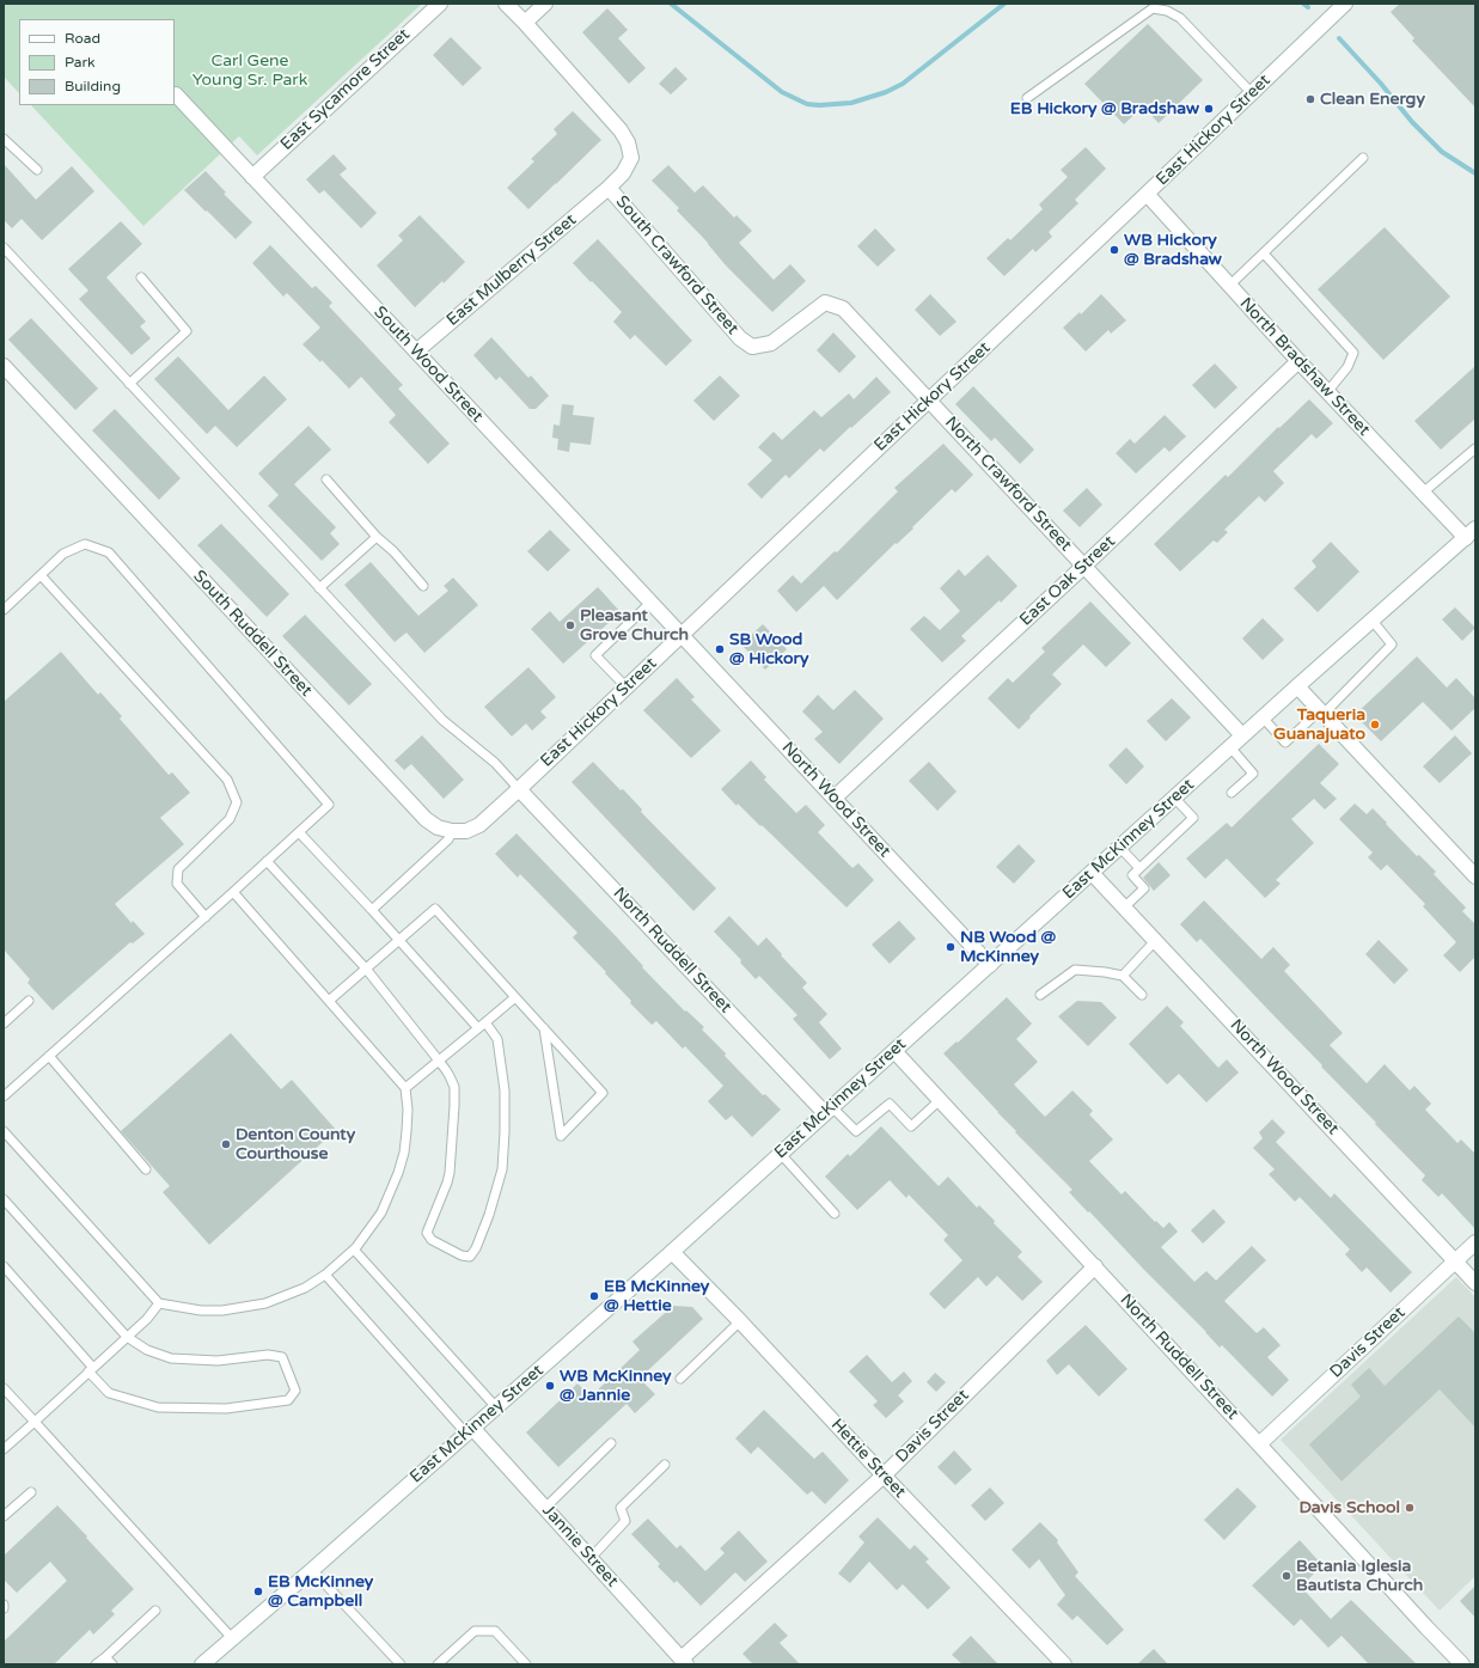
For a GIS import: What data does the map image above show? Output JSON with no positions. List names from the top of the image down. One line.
{"streets":{"street":["East Sycamore Street","East Hickory Street","South Crawford Street","East Mulberry Street","South Wood Street","North Bradshaw Street","North Crawford Street","East Oak Street","South Ruddell Street","North Wood Street","East McKinney Street","North Ruddell Street","Davis Street","Hettie Street","Jannie Street"]},"crossings":[["East Sycamore Street","South Wood Street"],["East Hickory Street","South Crawford Street"],["East Hickory Street","South Wood Street"],["East Hickory Street","North Bradshaw Street"],["East Hickory Street","North Crawford Street"],["East Hickory Street","North Wood Street"],["East Hickory Street","North Ruddell Street"],["South Crawford Street","East Mulberry Street"],["South Crawford Street","North Crawford Street"],["East Mulberry Street","South Wood Street"],["South Wood Street","North Wood Street"],["North Bradshaw Street","East Oak Street"],["North Bradshaw Street","East McKinney Street"],["North Crawford Street","East Oak Street"],["North Crawford Street","East McKinney Street"],["East Oak Street","North Wood Street"],["North Wood Street","East McKinney Street"],["North Wood Street","Davis Street"],["East McKinney Street","North Ruddell Street"],["East McKinney Street","Hettie Street"],["East McKinney Street","Jannie Street"],["North Ruddell Street","Davis Street"],["Davis Street","Hettie Street"],["Davis Street","Jannie Street"]],"parks":["Carl Gene Young Sr. Park"],"places":["Clean Energy","EB Hickory @ Bradshaw","WB Hickory @ Bradshaw","Pleasant Grove Church","SB Wood @ Hickory","Taqueria Guanajuato","NB Wood @ McKinney","Denton County Courthouse","EB McKinney @ Hettie","WB McKinney @ Jannie","Davis School","Betania Iglesia Bautista Church","EB McKinney @ Campbell"],"legend":["Road","Park","Building"]}
